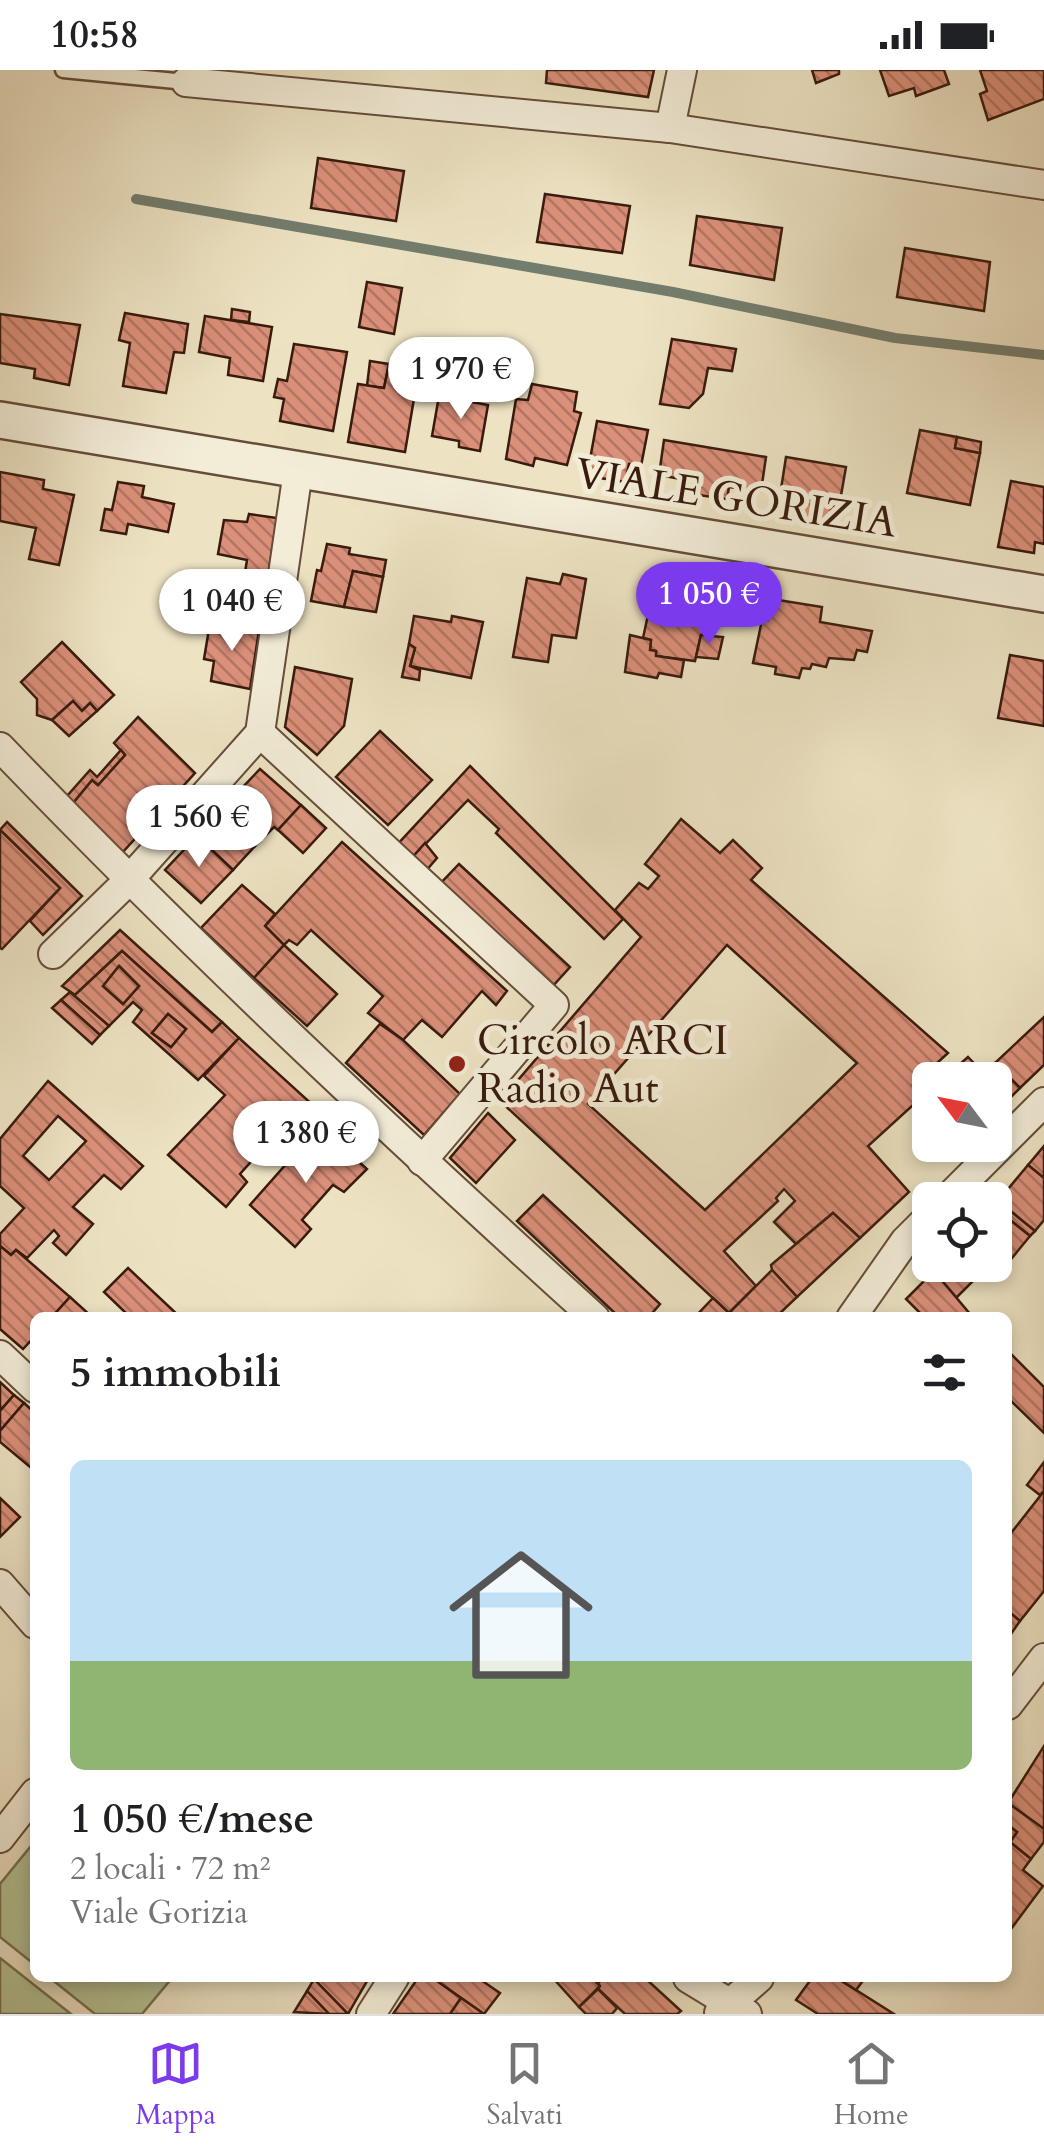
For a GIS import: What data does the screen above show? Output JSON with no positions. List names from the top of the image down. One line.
{"streets":{"street":["VIALE GORIZIA"]},"places":["Circolo ARCI Radio Aut"],"north":"top left","page":{"status":"10:58","price":["1 970 €","1 050 €","1 040 €","1 560 €","1 380 €"],"heading":"5 immobili","list":[{"name":"1 050 €/mese","note":"2 locali · 72 m² · Viale Gorizia"}],"tabs":["Mappa","Salvati","Home"]}}
